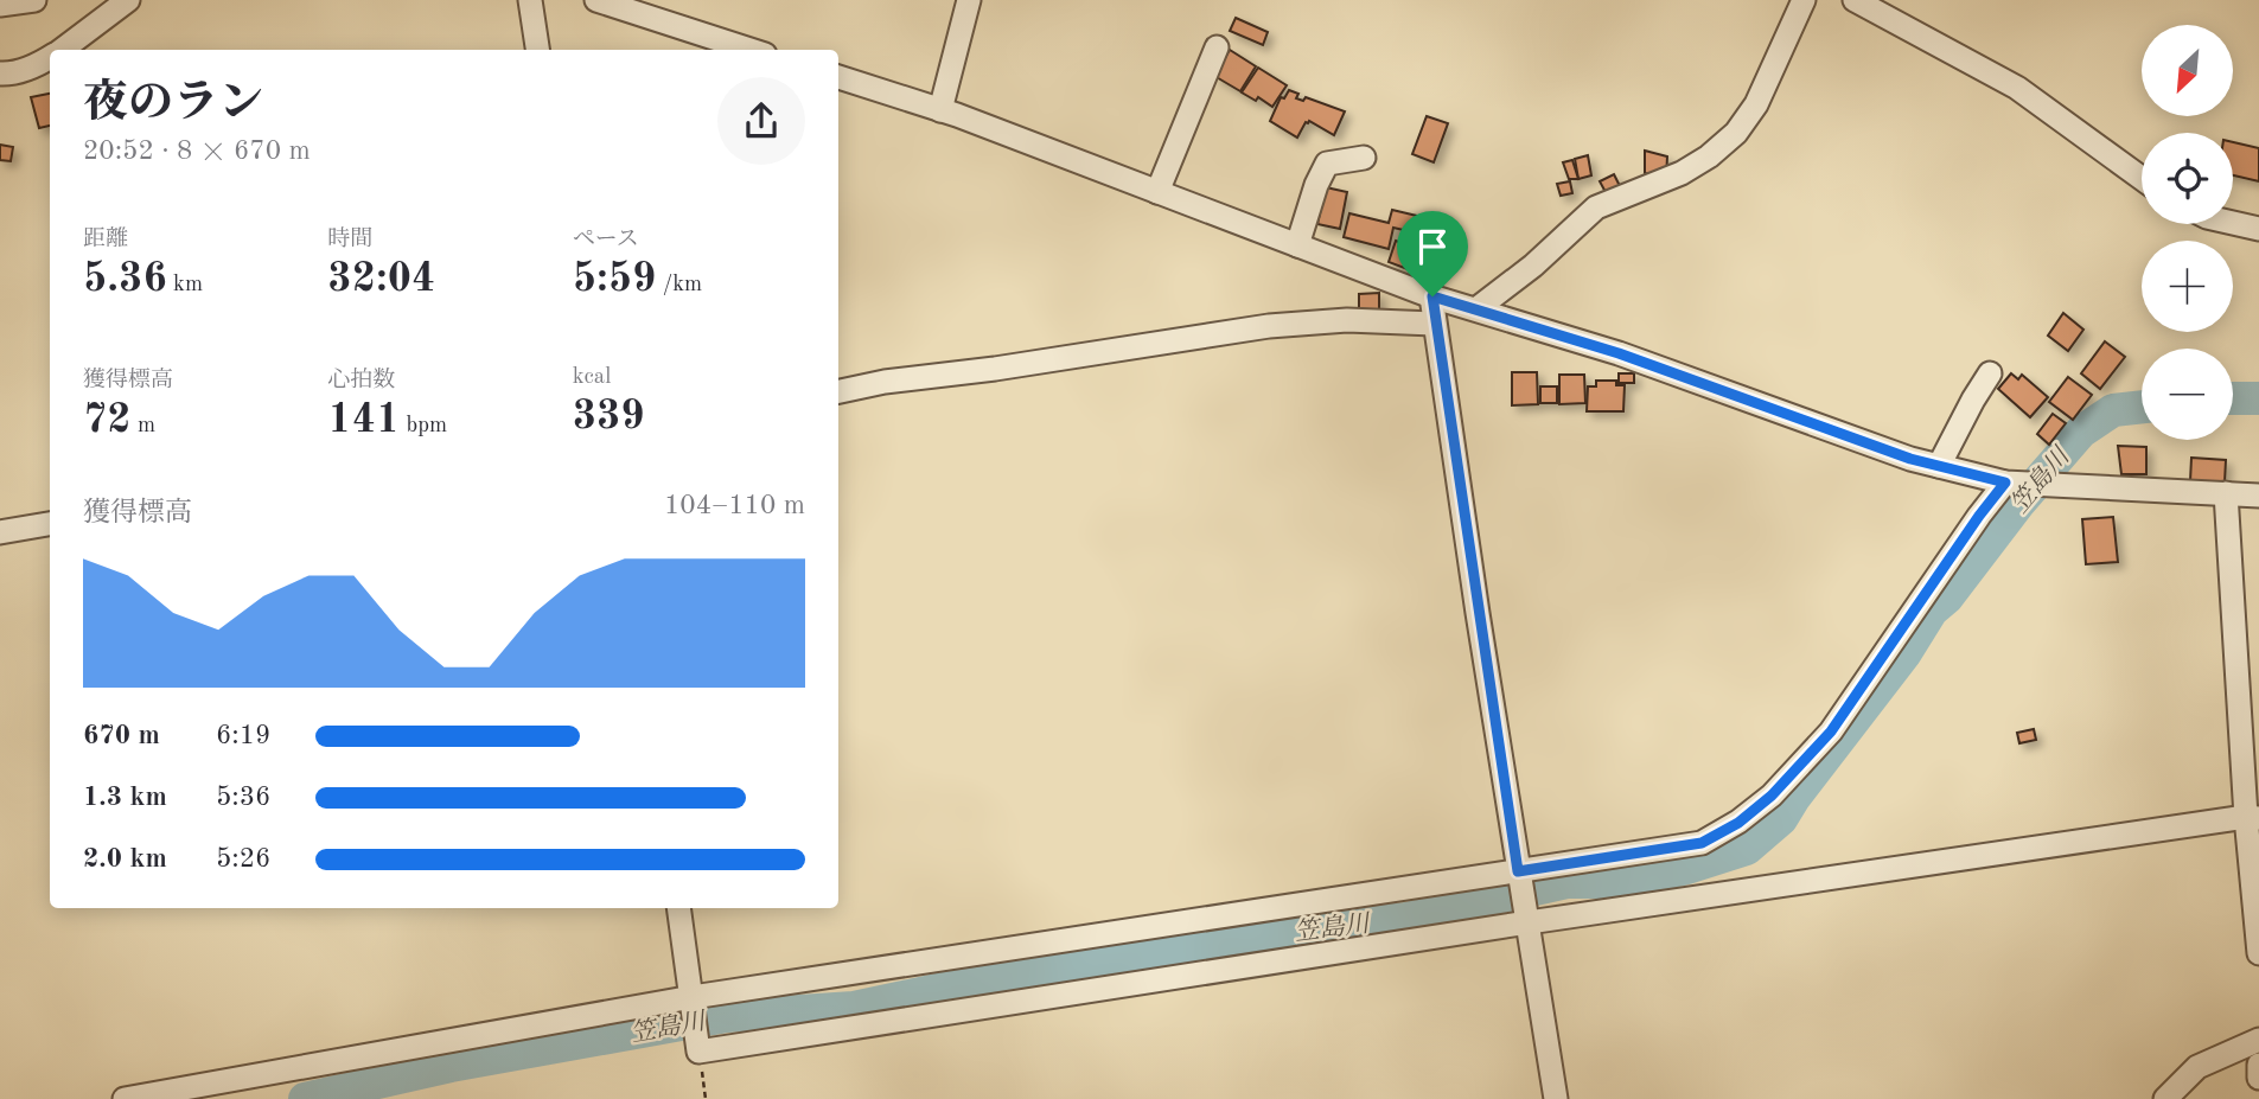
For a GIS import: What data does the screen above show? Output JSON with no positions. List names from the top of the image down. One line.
{"water":["笠島川"],"north":"bottom left","page":{"map_buttons":["+","−"],"heading":["夜のラン","20:52 · 8 × 670 m"],"stats":[["距離","5.36 km"],["時間","32:04"],["ペース","5:59 /km"],["獲得標高","72 m"],["心拍数","141 bpm"],["kcal","339"]],"chart":["獲得標高","104–110 m"],"list":[{"name":"670 m","note":"6:19"},{"name":"1.3 km","note":"5:36"},{"name":"2.0 km","note":"5:26"}]}}
